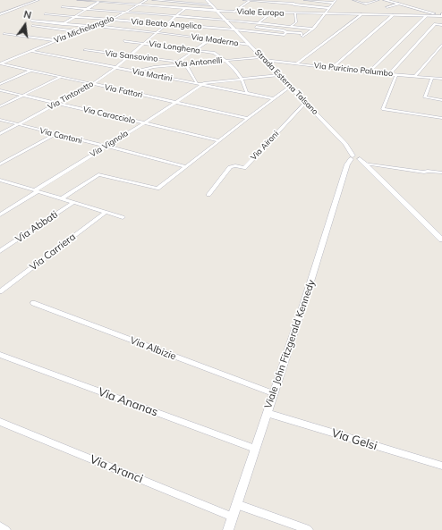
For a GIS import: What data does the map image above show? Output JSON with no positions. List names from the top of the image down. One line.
{"streets":{"street":["Viale Europa","Via Beato Angelico","Via Michelangelo","Via Maderno","Via Longhena","Via Sansovino","Via Antonelli","Via Puricino Palumbo","Via Martini","Strada Esterna Talsano","Via Fattori","Via Tintoretto","Via Caracciolo","Via Cantoni","Via Vignola","Via Aironi","Via Abbati","Via Carriera","Viale John Fitzgerald Kennedy","Via Albizie","Via Ananas","Via Gelsi","Via Aranci"]},"crossings":[["Viale Europa","Via Michelangelo"],["Viale Europa","Strada Esterna Talsano"],["Viale Europa","Via Tintoretto"],["Via Beato Angelico","Via Michelangelo"],["Via Beato Angelico","Strada Esterna Talsano"],["Via Beato Angelico","Via Tintoretto"],["Via Michelangelo","Via Maderno"],["Via Michelangelo","Via Martini"],["Via Michelangelo","Via Fattori"],["Via Maderno","Strada Esterna Talsano"],["Via Maderno","Via Tintoretto"],["Via Longhena","Via Antonelli"],["Via Longhena","Via Martini"],["Via Longhena","Via Tintoretto"],["Via Sansovino","Via Antonelli"],["Via Sansovino","Via Tintoretto"],["Via Antonelli","Via Puricino Palumbo"],["Via Antonelli","Via Martini"],["Via Antonelli","Strada Esterna Talsano"],["Via Puricino Palumbo","Strada Esterna Talsano"],["Via Martini","Via Tintoretto"],["Via Martini","Via Vignola"],["Strada Esterna Talsano","Via Aironi"],["Strada Esterna Talsano","Viale John Fitzgerald Kennedy"],["Via Fattori","Via Tintoretto"],["Via Fattori","Via Vignola"],["Via Tintoretto","Via Caracciolo"],["Via Tintoretto","Via Cantoni"],["Via Caracciolo","Via Vignola"],["Via Cantoni","Via Vignola"],["Via Vignola","Via Abbati"],["Via Abbati","Via Carriera"],["Viale John Fitzgerald Kennedy","Via Albizie"],["Viale John Fitzgerald Kennedy","Via Ananas"],["Viale John Fitzgerald Kennedy","Via Gelsi"],["Viale John Fitzgerald Kennedy","Via Aranci"]],"north":"top"}
